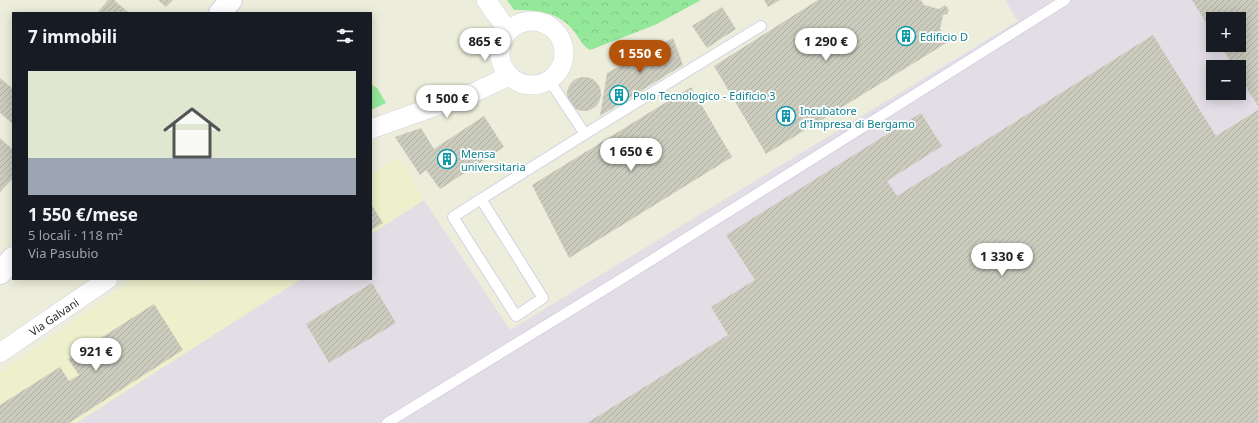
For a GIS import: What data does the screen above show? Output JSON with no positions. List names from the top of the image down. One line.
{"streets":{"street":["Via Galvani"]},"places":{"building":["Edificio D","Polo Tecnologico - Edificio 3","Incubatore d'Impresa di Bergamo","Mensa universitaria"]},"page":{"map_buttons":["+","−"],"heading":"7 immobili","price":["865 €","1 290 €","1 550 €","1 500 €","1 650 €","1 330 €","921 €"],"list":[{"name":"1 550 €/mese","note":"5 locali · 118 m² · Via Pasubio"}]}}
